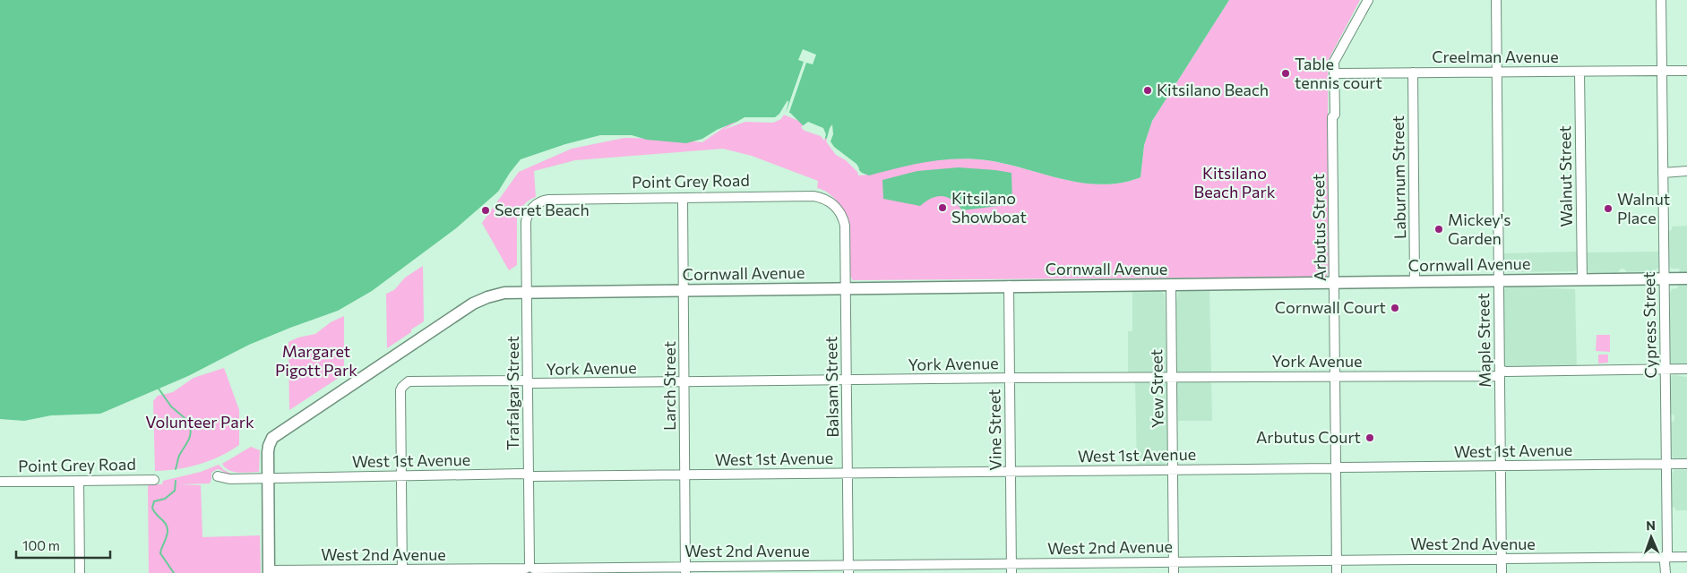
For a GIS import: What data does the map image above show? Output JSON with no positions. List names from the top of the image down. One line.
{"streets":{"main road":["Cornwall Avenue"],"street":["Creelman Avenue","Walnut Street","Laburnum Street","Point Grey Road","Arbutus Street","Cypress Street","Maple Street","York Avenue","Larch Street","Balsam Street","Yew Street","Trafalgar Street","Vine Street","West 1st Avenue","West 2nd Avenue"]},"crossings":[["Creelman Avenue","Walnut Street"],["Creelman Avenue","Laburnum Street"],["Creelman Avenue","Arbutus Street"],["Creelman Avenue","Cypress Street"],["Creelman Avenue","Maple Street"],["Walnut Street","Cornwall Avenue"],["Laburnum Street","Cornwall Avenue"],["Point Grey Road","Larch Street"],["Point Grey Road","Balsam Street"],["Point Grey Road","Trafalgar Street"],["Arbutus Street","Cornwall Avenue"],["Arbutus Street","York Avenue"],["Arbutus Street","West 1st Avenue"],["Arbutus Street","West 2nd Avenue"],["Cornwall Avenue","Cypress Street"],["Cornwall Avenue","Maple Street"],["Cornwall Avenue","Larch Street"],["Cornwall Avenue","Balsam Street"],["Cornwall Avenue","Yew Street"],["Cornwall Avenue","Trafalgar Street"],["Cornwall Avenue","Vine Street"],["Cypress Street","York Avenue"],["Cypress Street","West 1st Avenue"],["Cypress Street","West 2nd Avenue"],["Maple Street","York Avenue"],["Maple Street","West 1st Avenue"],["Maple Street","West 2nd Avenue"],["York Avenue","Larch Street"],["York Avenue","Balsam Street"],["York Avenue","Yew Street"],["York Avenue","Trafalgar Street"],["York Avenue","Vine Street"],["York Avenue","West 1st Avenue"],["Larch Street","West 1st Avenue"],["Larch Street","West 2nd Avenue"],["Balsam Street","West 1st Avenue"],["Balsam Street","West 2nd Avenue"],["Yew Street","West 1st Avenue"],["Yew Street","West 2nd Avenue"],["Trafalgar Street","West 1st Avenue"],["Trafalgar Street","West 2nd Avenue"],["Vine Street","West 1st Avenue"],["Vine Street","West 2nd Avenue"]],"parks":["Kitsilano Beach Park","Margaret Pigott Park","Volunteer Park"],"places":["Table tennis court","Kitsilano Beach","Kitsilano Showboat","Walnut Place","Secret Beach","Mickey's Garden","Cornwall Court","Arbutus Court"],"scale_bar":"100 m","north":"top"}
